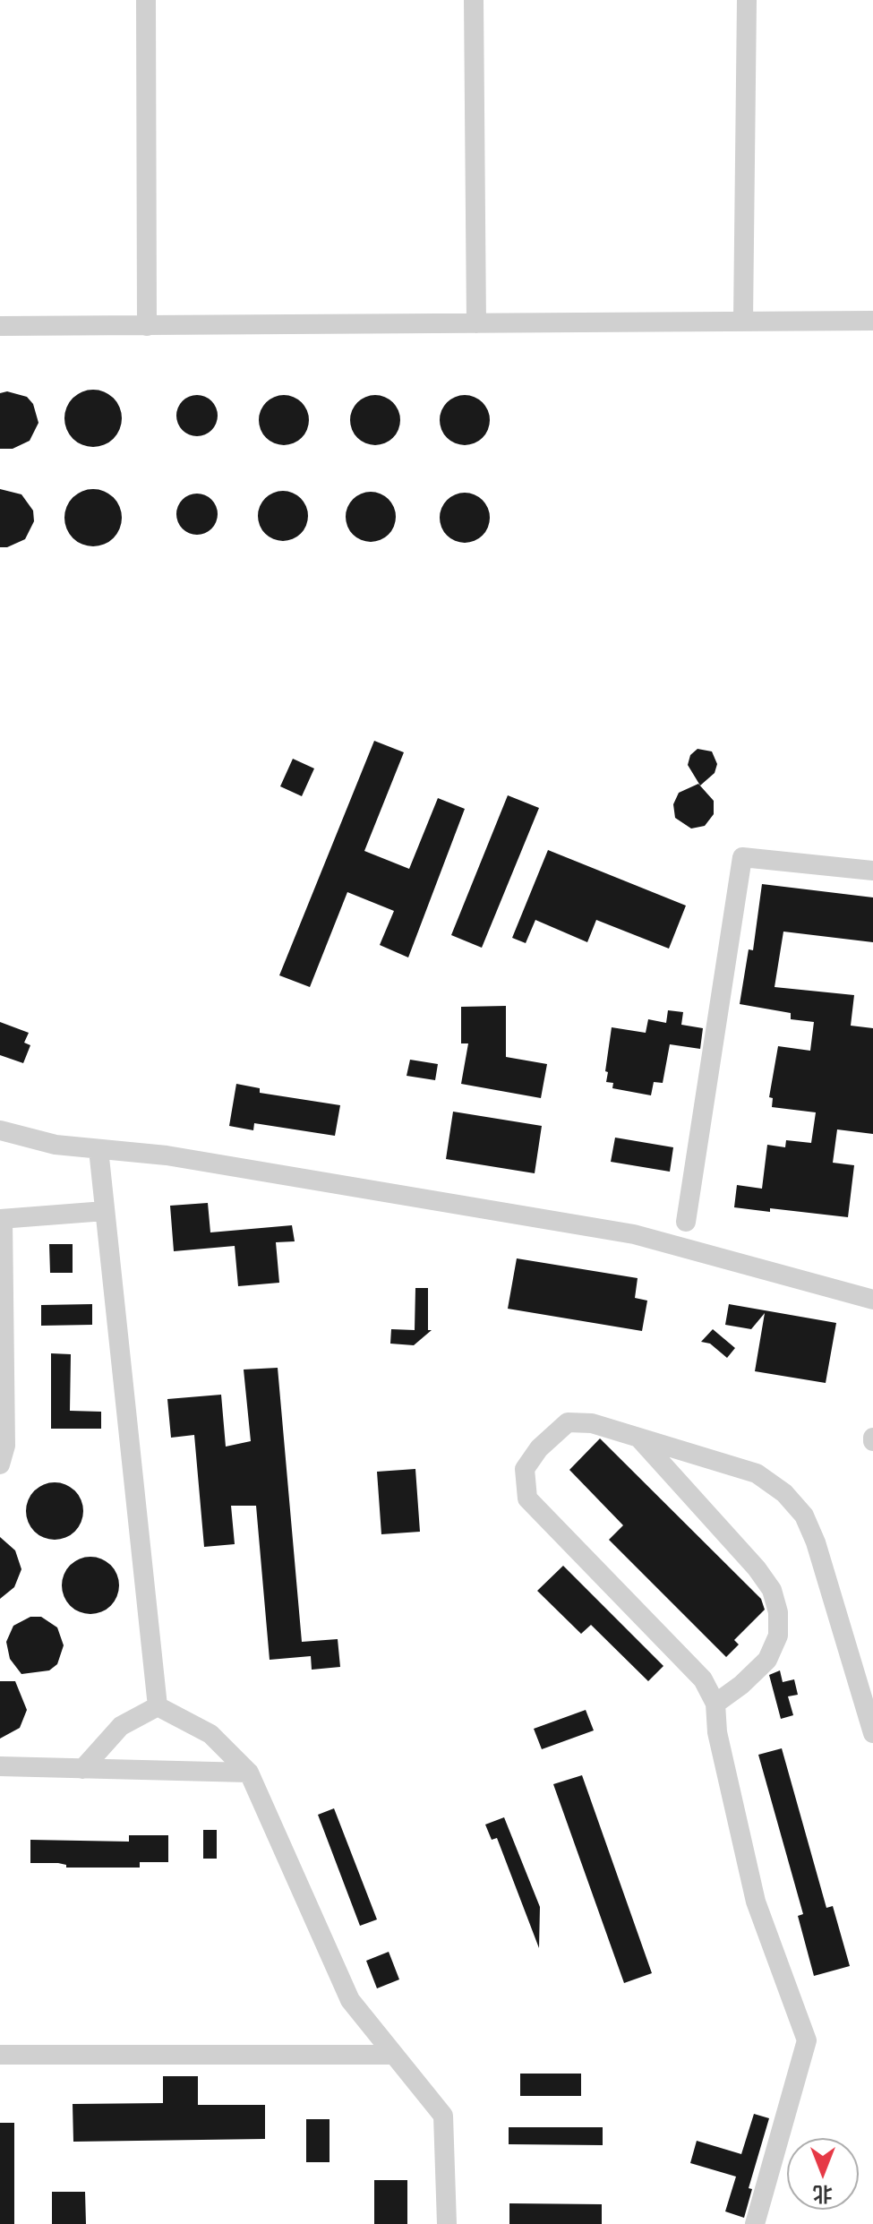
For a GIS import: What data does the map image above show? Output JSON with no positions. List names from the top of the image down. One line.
{"north":"bottom"}
